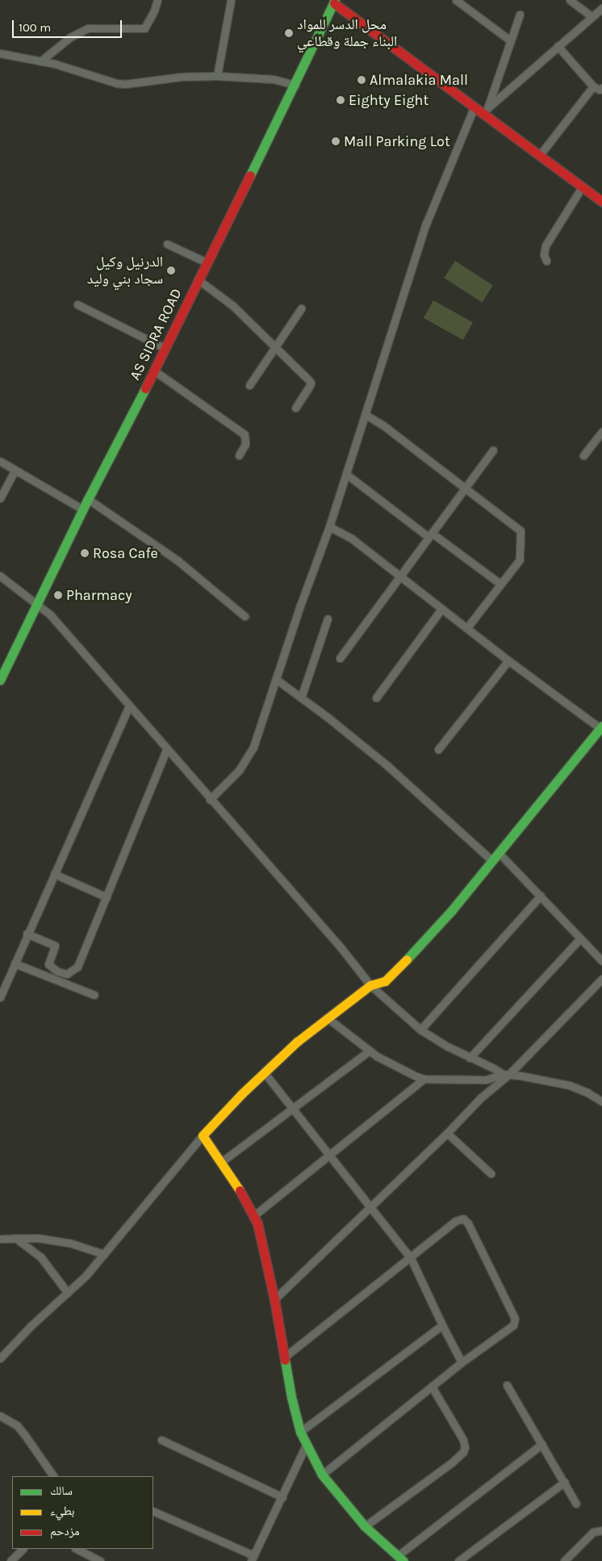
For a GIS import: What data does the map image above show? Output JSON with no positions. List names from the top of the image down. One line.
{"streets":{"street":["AS SIDRA ROAD"]},"places":["محل الدسر للمواد البناء جملة وقطاعي","Almalakia Mall","Eighty Eight","Mall Parking Lot","الدرنيل وكيل سجاد بني وليد","Rosa Cafe","Pharmacy"],"legend":["سالك","بطيء","مزدحم"],"scale_bar":"100 m"}
